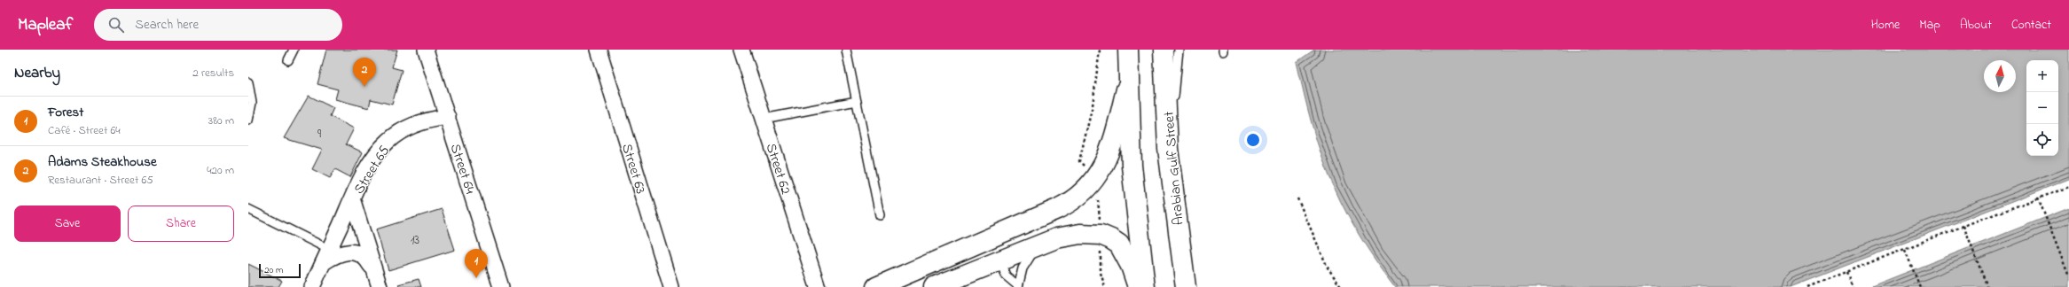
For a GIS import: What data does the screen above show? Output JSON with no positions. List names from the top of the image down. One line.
{"streets":{"main road":["Arabian Gulf Street"],"street":["Street 64","Street 63","Street 62","Street 65"]},"crossings":[["Street 64","Street 65"]],"house_numbers":["9","13"],"scale_bar":"20 m","north":"top","page":{"header":"Mapleaf","search":"Search here","nav":["Home","Map","About","Contact"],"heading":["Nearby","2 results"],"pins":["2","1"],"map_buttons":["+","−"],"list":[{"mark":"1","name":"Forest","note":"Café · Street 64","value":"380 m"},{"mark":"2","name":"Adams Steakhouse","note":"Restaurant · Street 65","value":"420 m"}],"buttons":["Save","Share"],"scale":"20 m"}}
